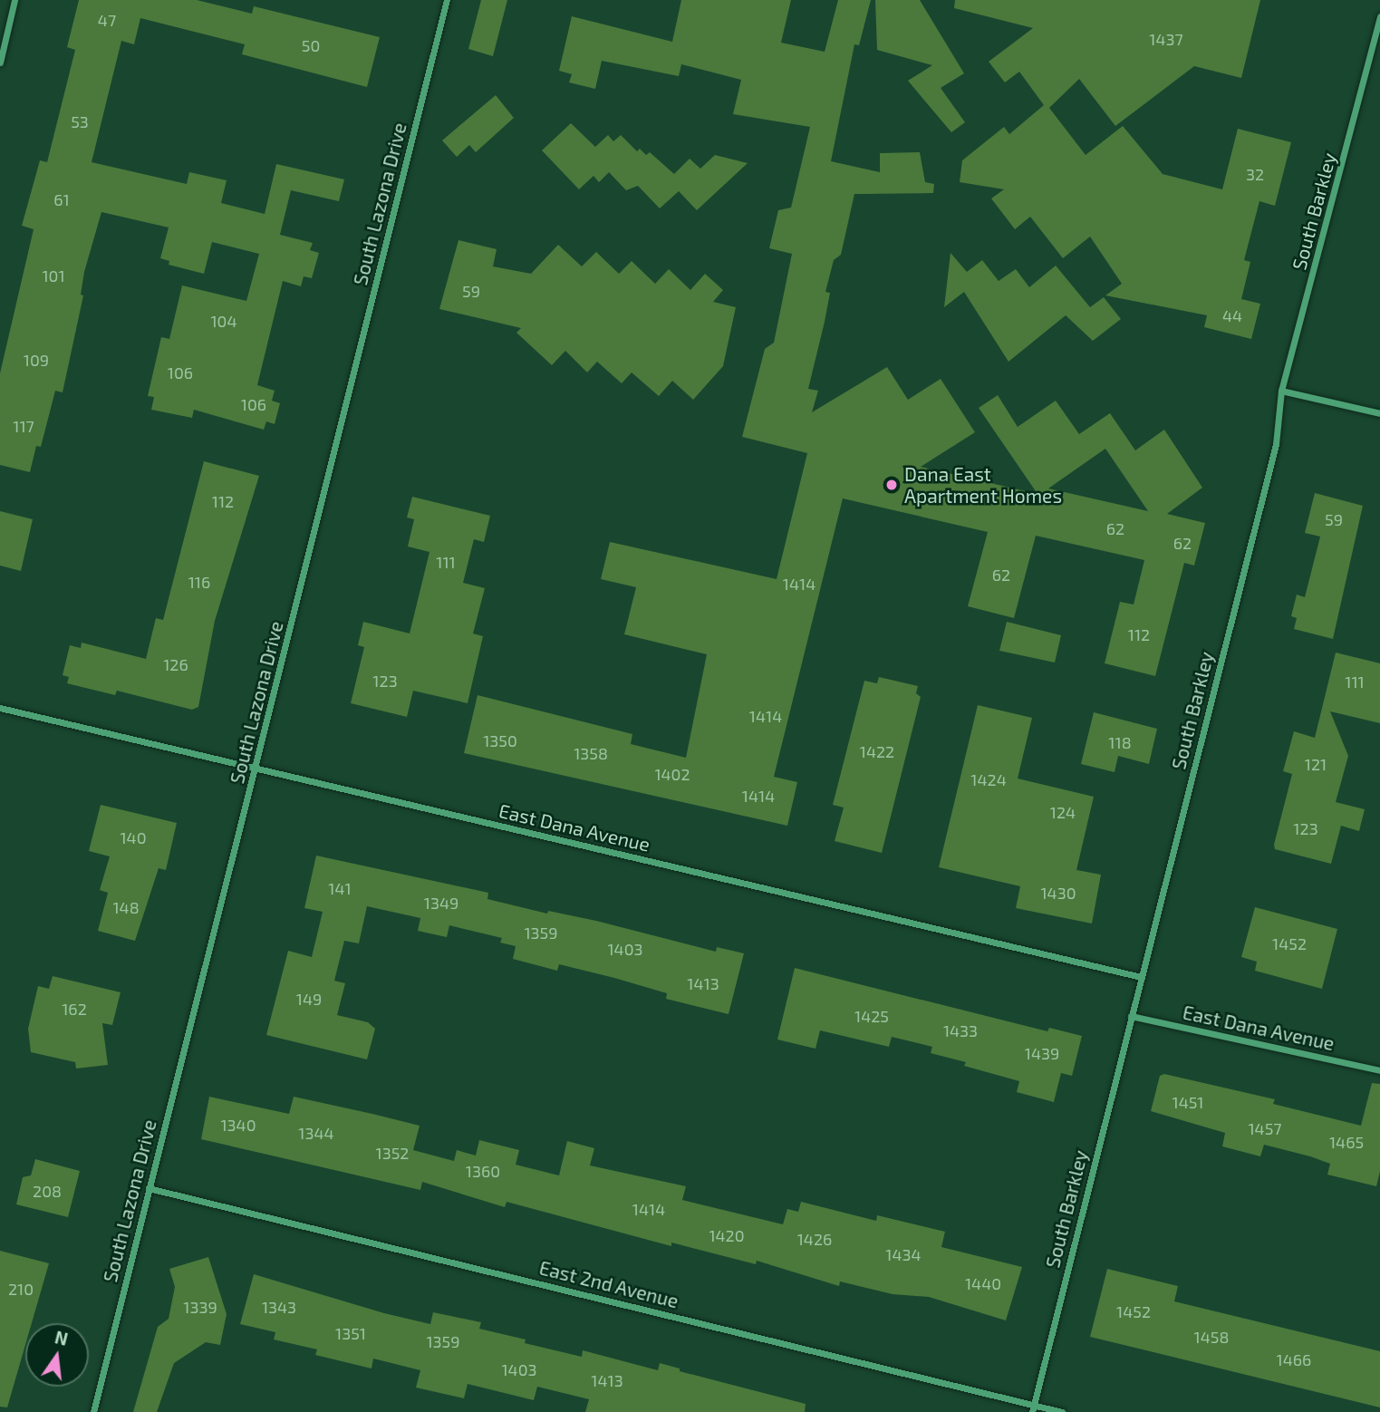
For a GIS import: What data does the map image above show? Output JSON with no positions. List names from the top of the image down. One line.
{"streets":{"street":["South Lazona Drive","South Barkley","East Dana Avenue","East 2nd Avenue"]},"crossings":[["South Lazona Drive","East Dana Avenue"],["South Lazona Drive","East 2nd Avenue"],["South Barkley","East Dana Avenue"],["South Barkley","East 2nd Avenue"]],"places":["Dana East Apartment Homes"],"house_numbers":["47","1437","50","53","32","61","101","59","44","104","109","106","106","117","112","59","62","62","111","62","116","1414","112","126","123","111","1414","1350","118","1422","1358","121","1402","1424","1414","124","123","140","141","1430","1349","148","1359","1452","1403","1413","149","162","1425","1433","1439","1451","1340","1457","1344","1465","1352","1360","208","1414","1420","1426","1434","1440","210","1339","1343","1452","1351","1458","1359","1466","1403","1413"],"north":"top"}
